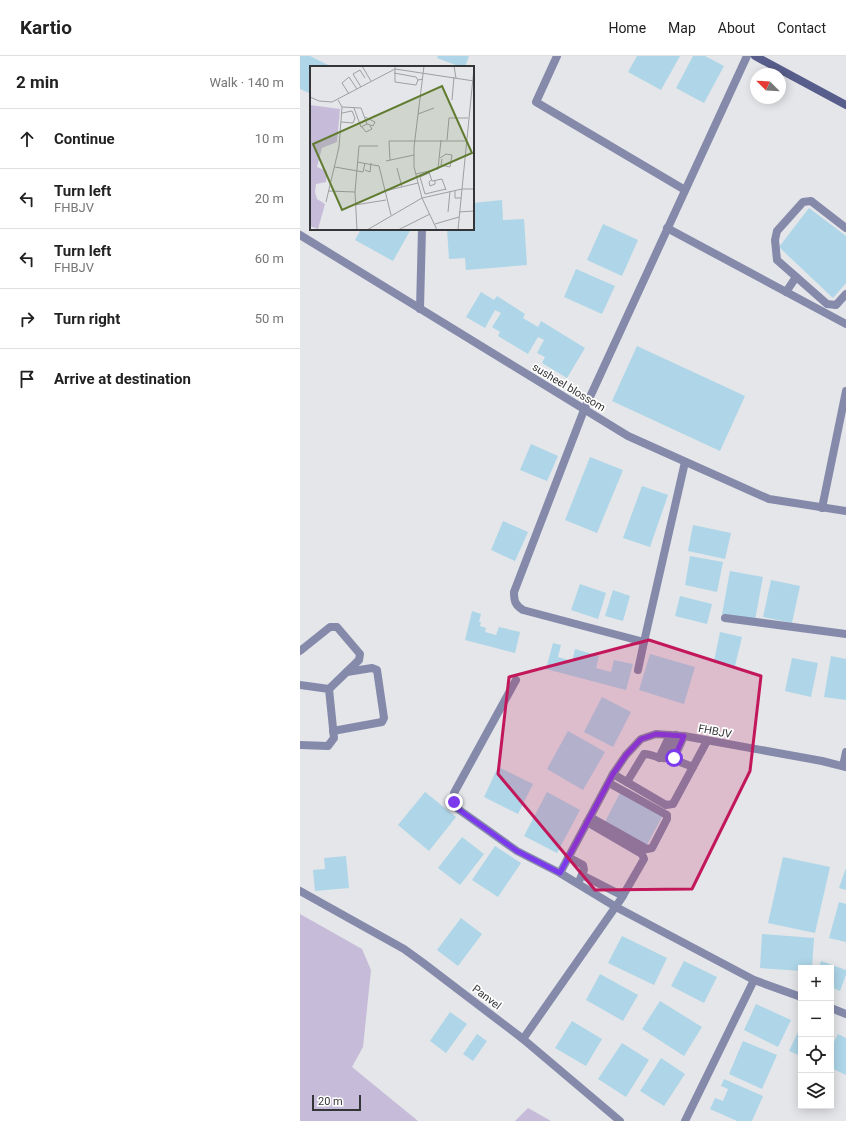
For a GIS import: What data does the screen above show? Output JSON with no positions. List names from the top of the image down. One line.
{"streets":{"street":["susheel blossom","FHBJV","Panvel"]},"scale_bar":"20 m","north":"top left","page":{"header":"Kartio","nav":["Home","Map","About","Contact"],"heading":["2 min","Walk · 140 m"],"list":[["Continue","10 m"],["Turn left","FHBJV","20 m"],["Turn left","FHBJV","60 m"],["Turn right","50 m"],"Arrive at destination"],"map_buttons":["+","−"],"scale":"20 m"}}
